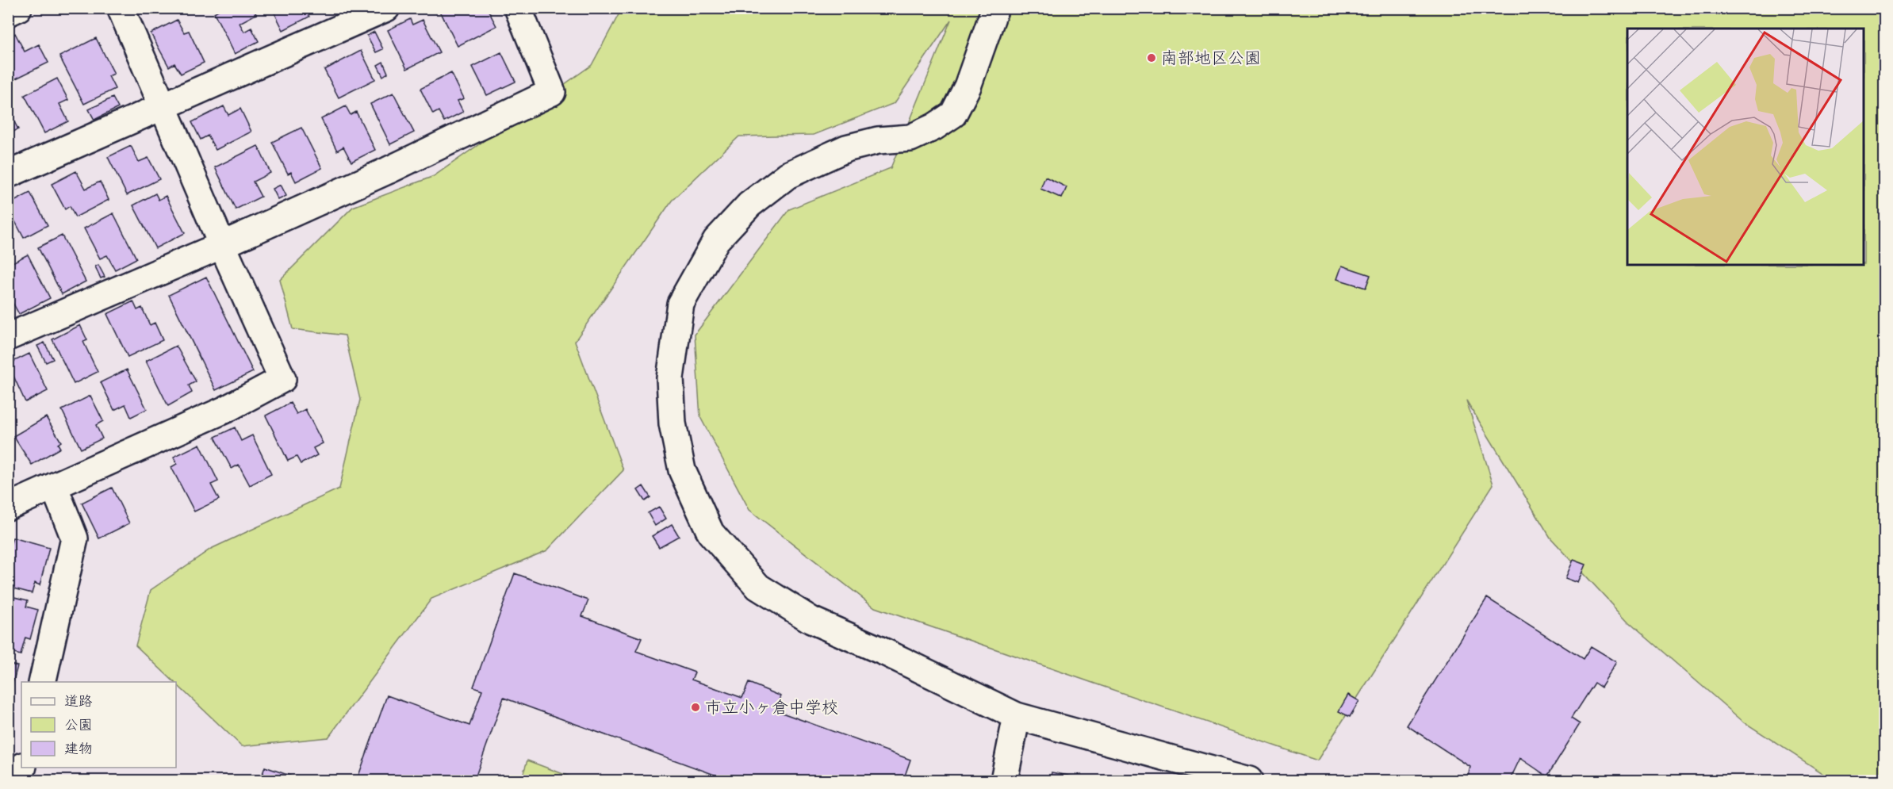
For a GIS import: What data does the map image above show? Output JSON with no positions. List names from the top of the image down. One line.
{"places":["南部地区公園","市立小ヶ倉中学校"],"legend":["道路","公園","建物"]}
